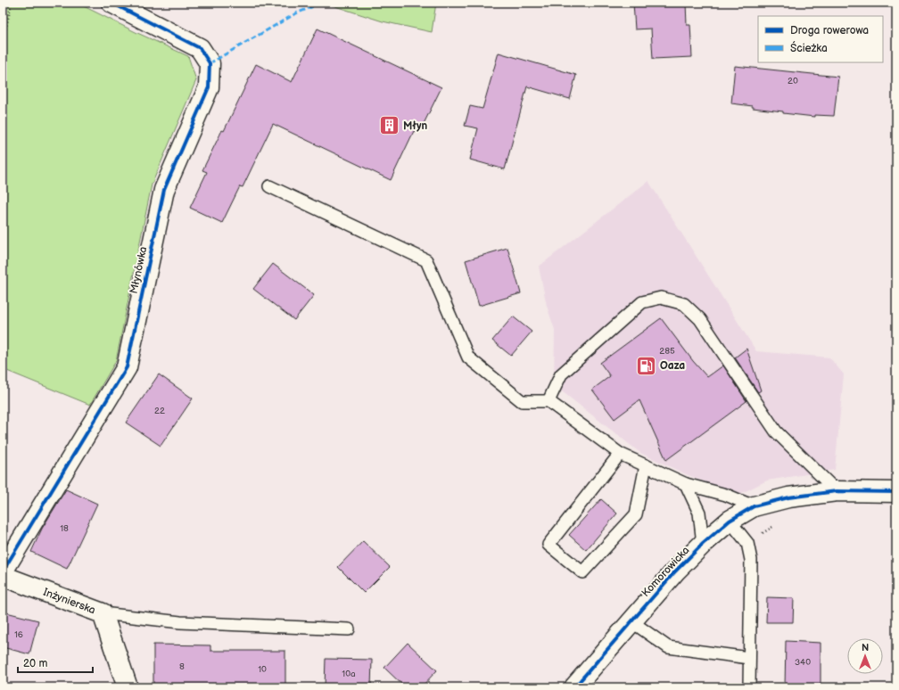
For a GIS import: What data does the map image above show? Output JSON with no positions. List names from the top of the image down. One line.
{"streets":{"street":["Młynówka","Komorowicka","Inżynierska"]},"places":{"building":["Młyn"],"fuel station":["Oaza"]},"house_numbers":["20","285","22","18","16","340","8","10","10a"],"legend":["Droga rowerowa","Ścieżka"],"scale_bar":"20 m","north":"top"}
